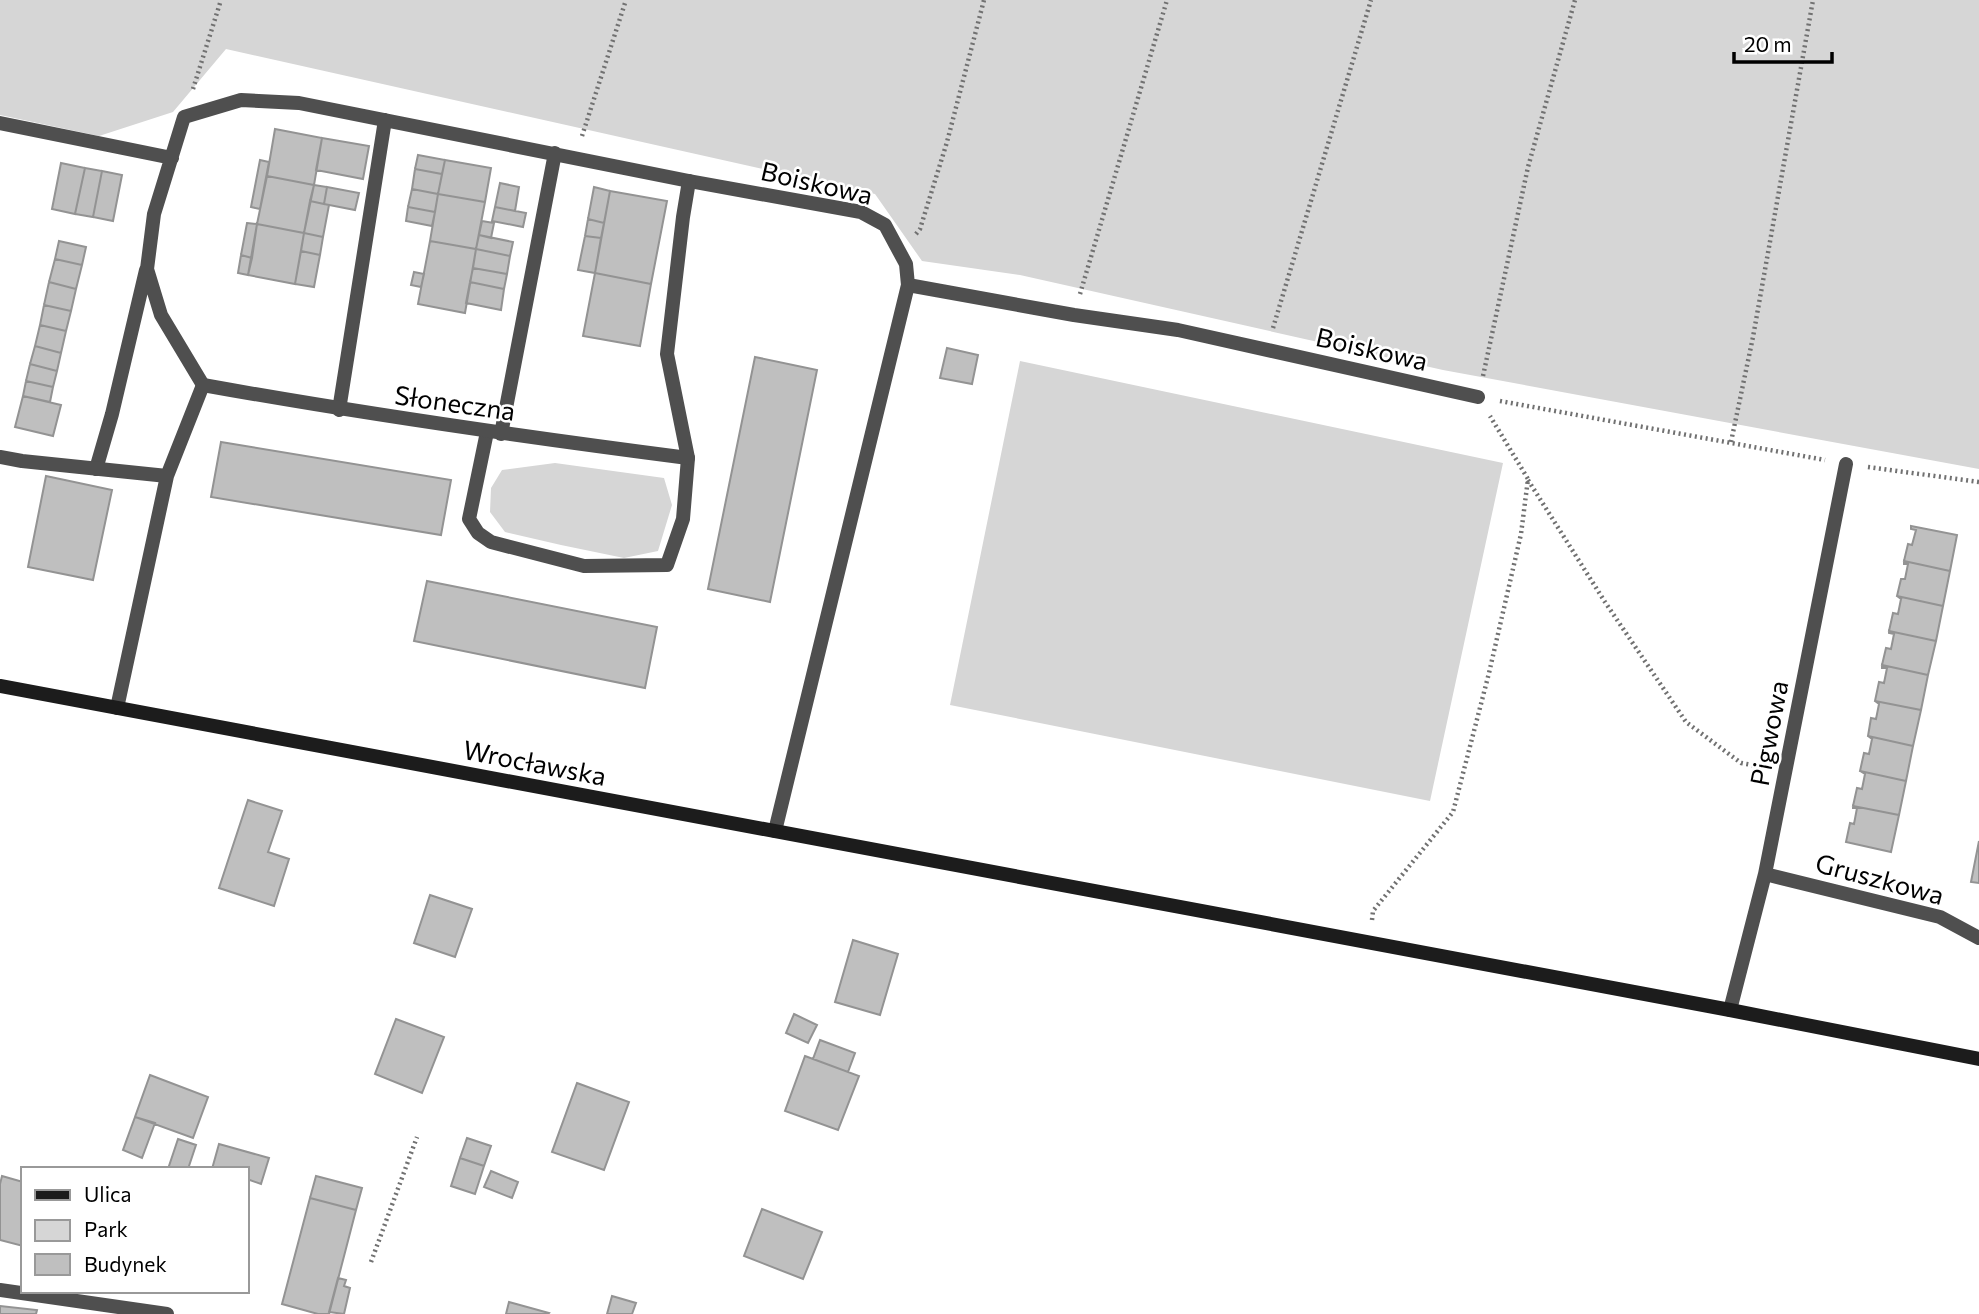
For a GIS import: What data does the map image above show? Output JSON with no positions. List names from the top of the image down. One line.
{"streets":{"main road":["Wrocławska"],"street":["Boiskowa","Słoneczna","Pigwowa","Gruszkowa"]},"crossings":[["Pigwowa","Wrocławska"],["Pigwowa","Gruszkowa"]],"legend":["Ulica","Park","Budynek"],"scale_bar":"20 m"}
